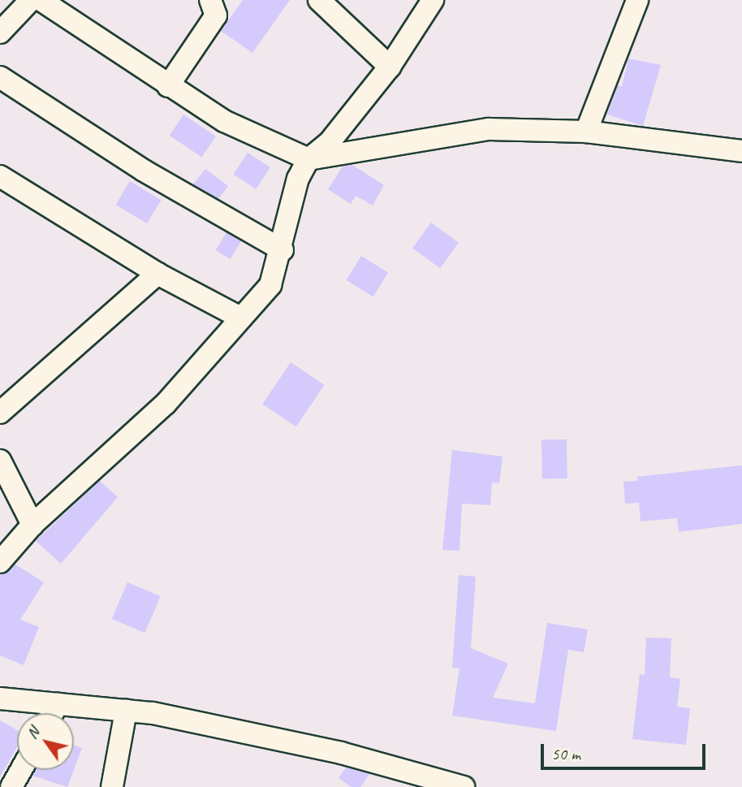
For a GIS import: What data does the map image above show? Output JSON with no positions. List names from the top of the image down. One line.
{"scale_bar":"50 m","north":"top left"}
